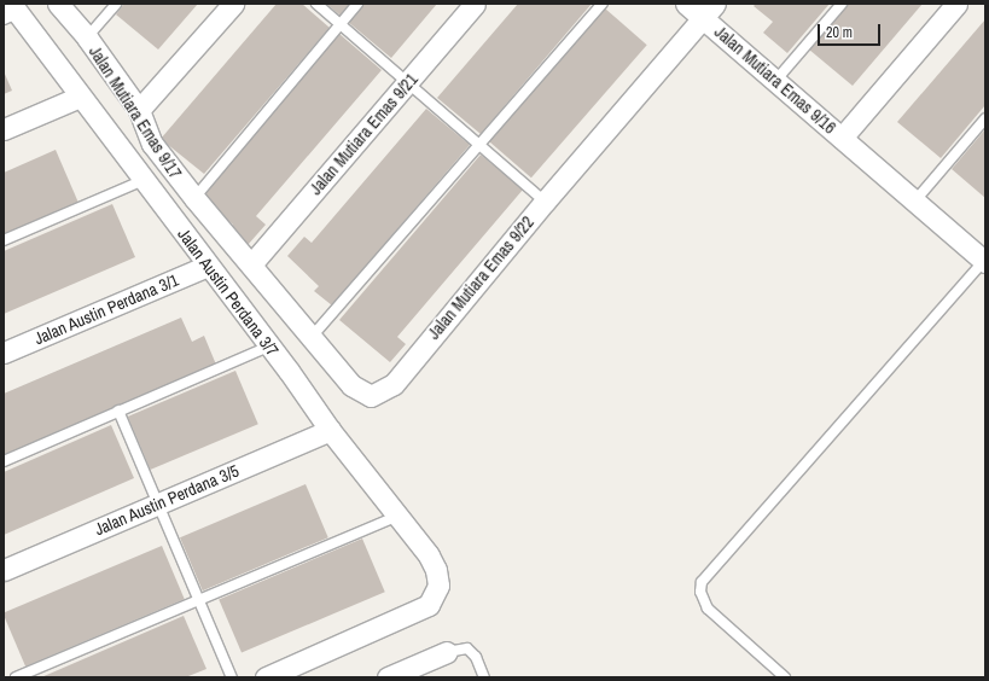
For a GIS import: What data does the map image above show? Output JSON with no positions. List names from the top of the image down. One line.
{"streets":{"street":["Jalan Mutiara Emas 9/16","Jalan Mutiara Emas 9/17","Jalan Mutiara Emas 9/21","Jalan Mutiara Emas 9/22","Jalan Austin Perdana 3/7","Jalan Austin Perdana 3/1","Jalan Austin Perdana 3/5"]},"crossings":[["Jalan Mutiara Emas 9/16","Jalan Mutiara Emas 9/22"],["Jalan Mutiara Emas 9/17","Jalan Mutiara Emas 9/21"],["Jalan Mutiara Emas 9/17","Jalan Mutiara Emas 9/22"],["Jalan Mutiara Emas 9/21","Jalan Mutiara Emas 9/22"],["Jalan Austin Perdana 3/7","Jalan Austin Perdana 3/1"],["Jalan Austin Perdana 3/7","Jalan Austin Perdana 3/5"]],"scale_bar":"20 m"}
